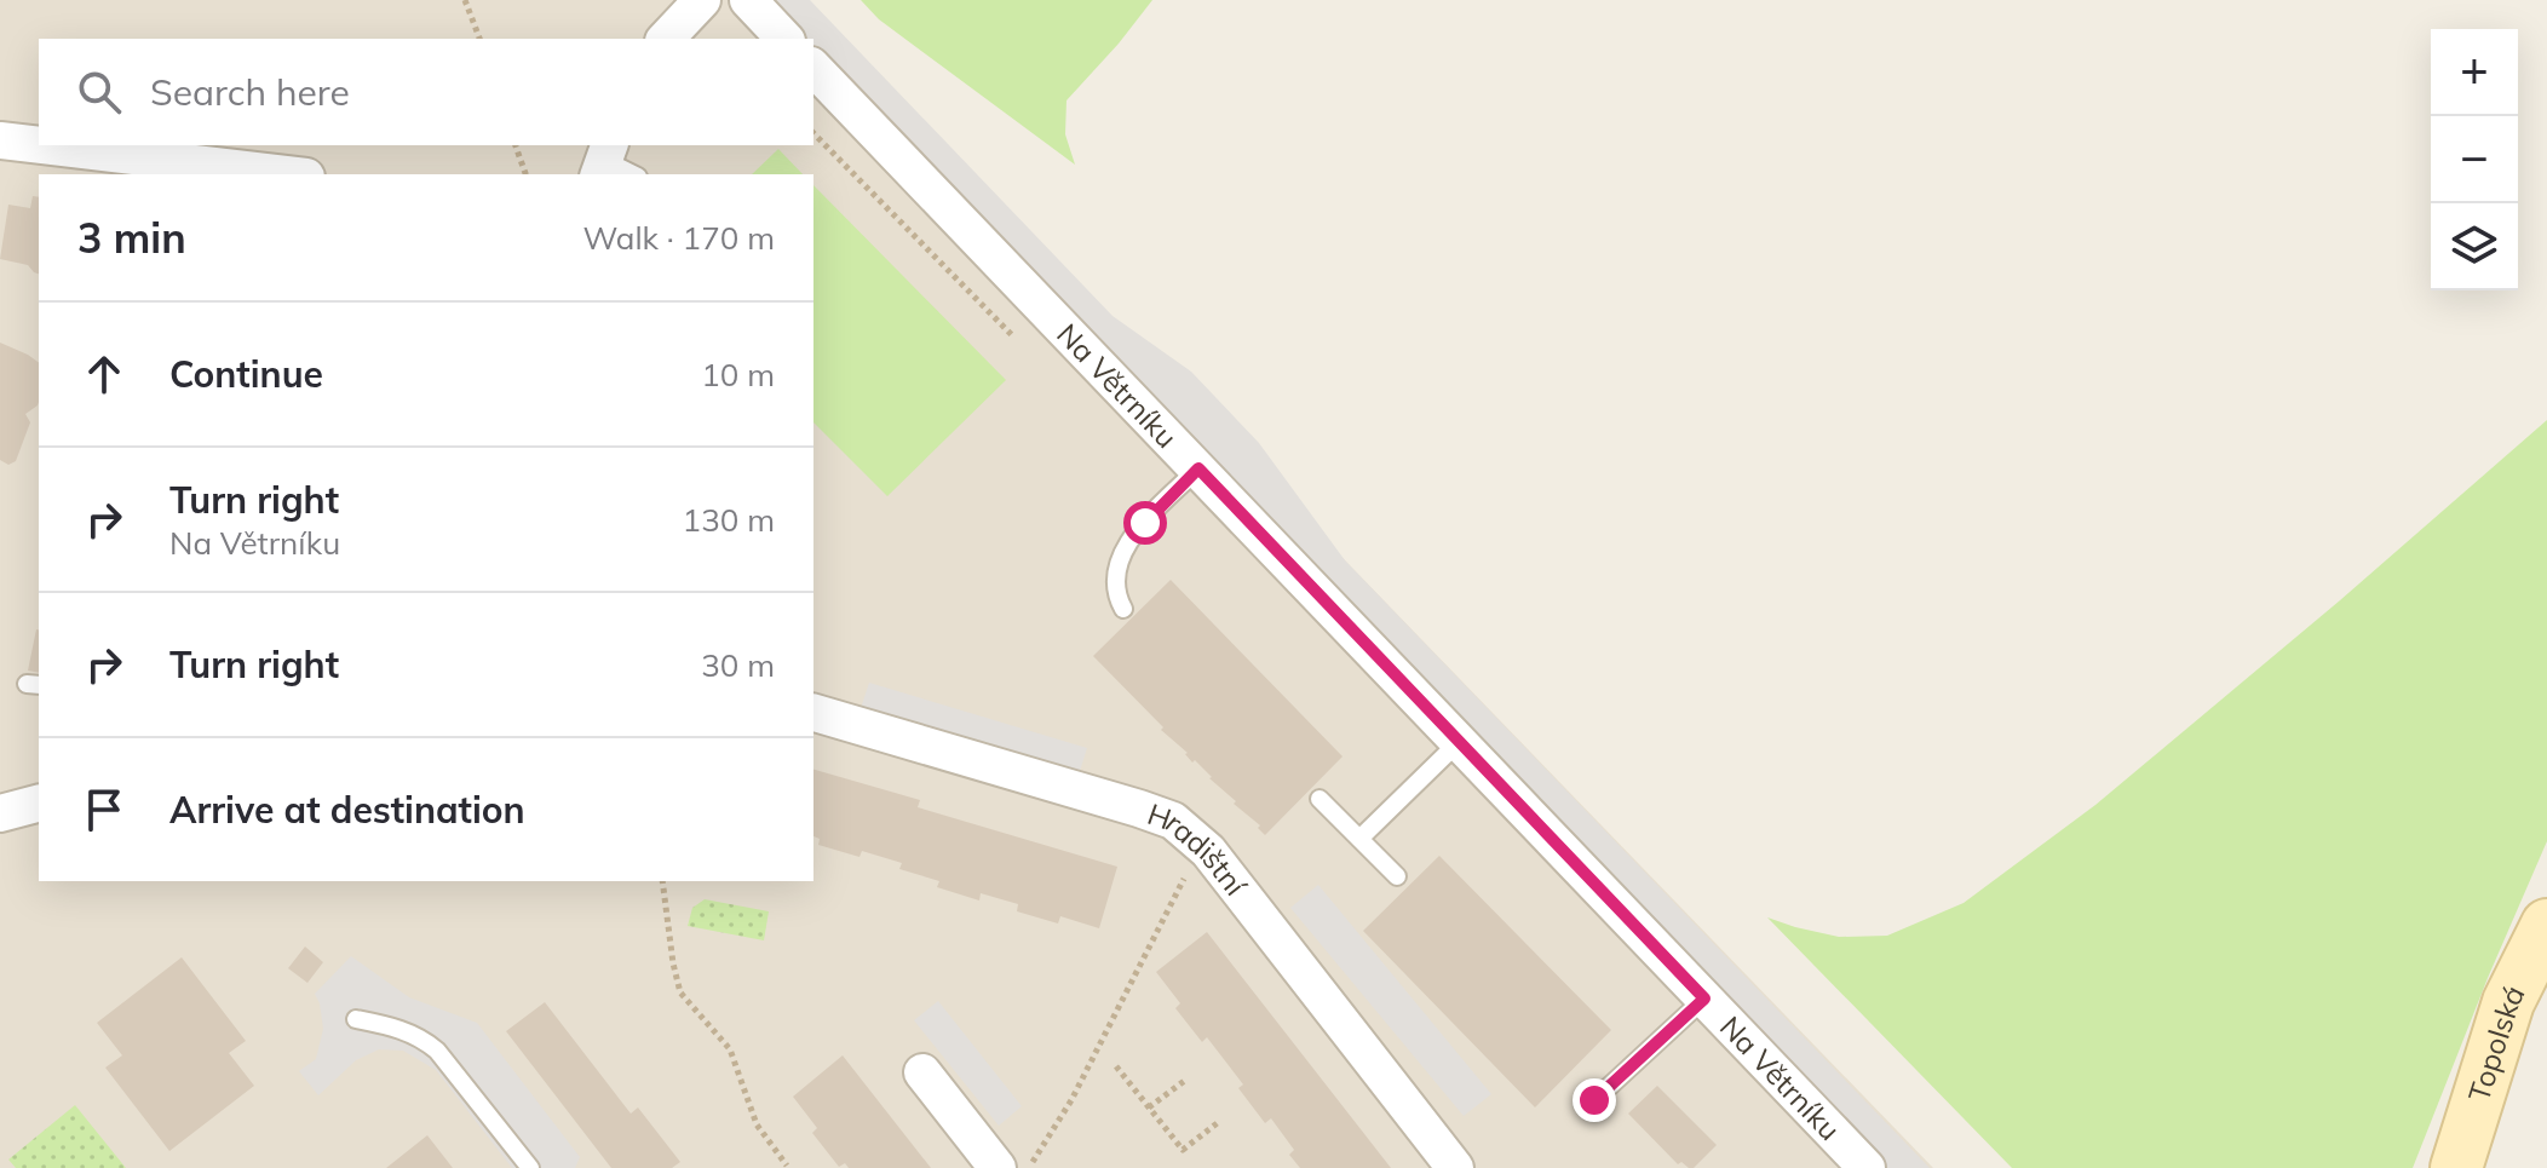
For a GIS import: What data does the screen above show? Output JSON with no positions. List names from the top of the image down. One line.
{"streets":{"main road":["Topolská"],"street":["Na Větrníku","Hradištní"]},"page":{"map_buttons":["+","−"],"search":"Search here","heading":["3 min","Walk · 170 m"],"list":[["Continue","10 m"],["Turn right","Na Větrníku","130 m"],["Turn right","30 m"],"Arrive at destination"]}}
